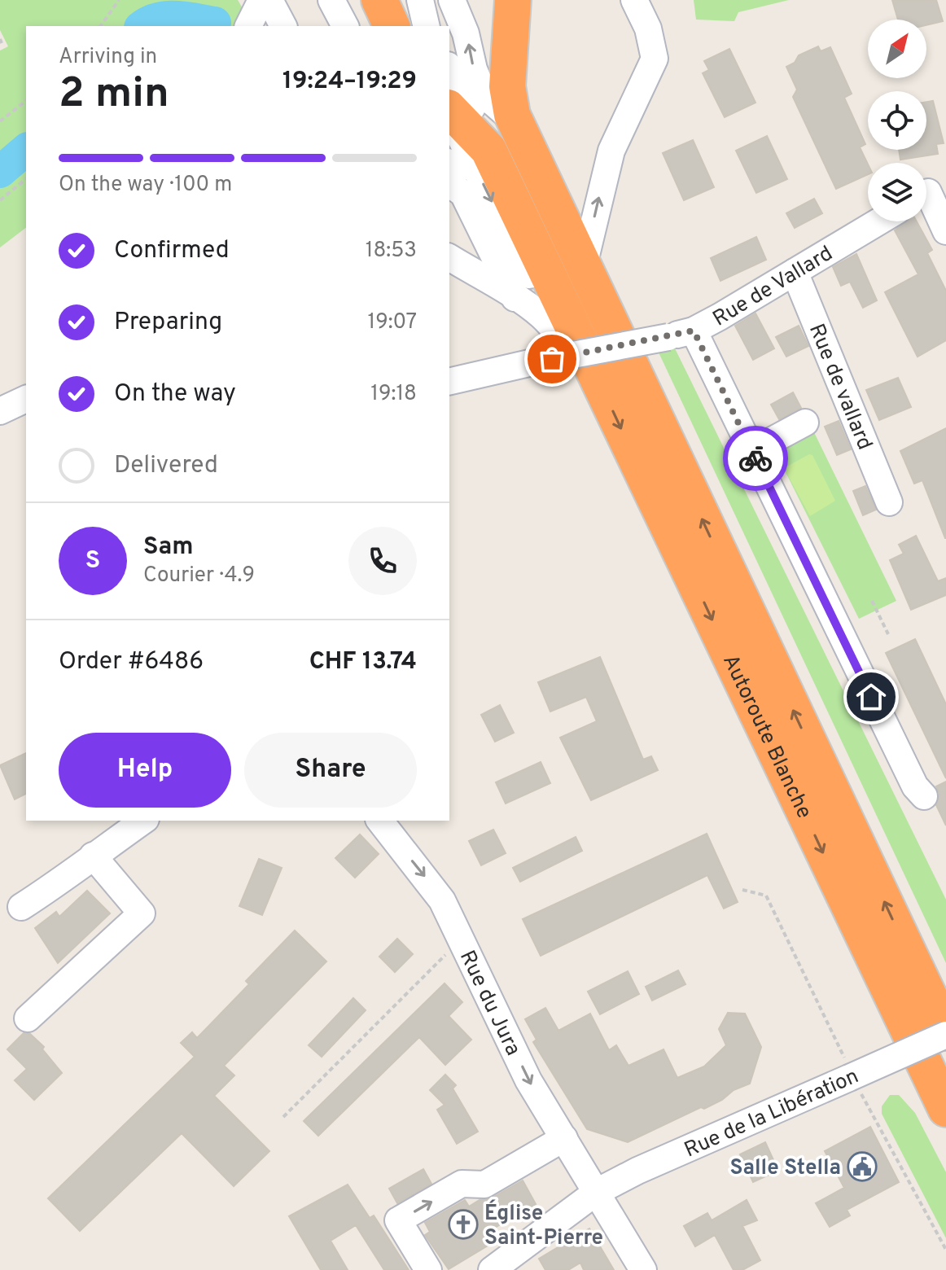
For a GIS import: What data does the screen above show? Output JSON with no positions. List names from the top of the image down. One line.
{"streets":{"highway":["Autoroute Blanche"],"street":["Rue de Vallard","Rue de vallard","Rue du Jura","Rue de la Libération"]},"crossings":[["Rue de Vallard","Rue de vallard"],["Autoroute Blanche","Rue de la Libération"],["Rue du Jura","Rue de la Libération"]],"one_way":["Rue du Jura"],"places":{"public building":["Salle Stella"],"church":["Église Saint-Pierre"]},"north":"top right","page":{"heading":["2 min","Arriving in","19:24–19:29"],"panel":["Sam","Courier · 4.9","Order #6486","CHF 13.74"],"bar":"On the way · 100 m","list":[["Confirmed","18:53"],["Preparing","19:07"],["On the way","19:18"],"Delivered"],"round":"S","buttons":["Help","Share"]}}
